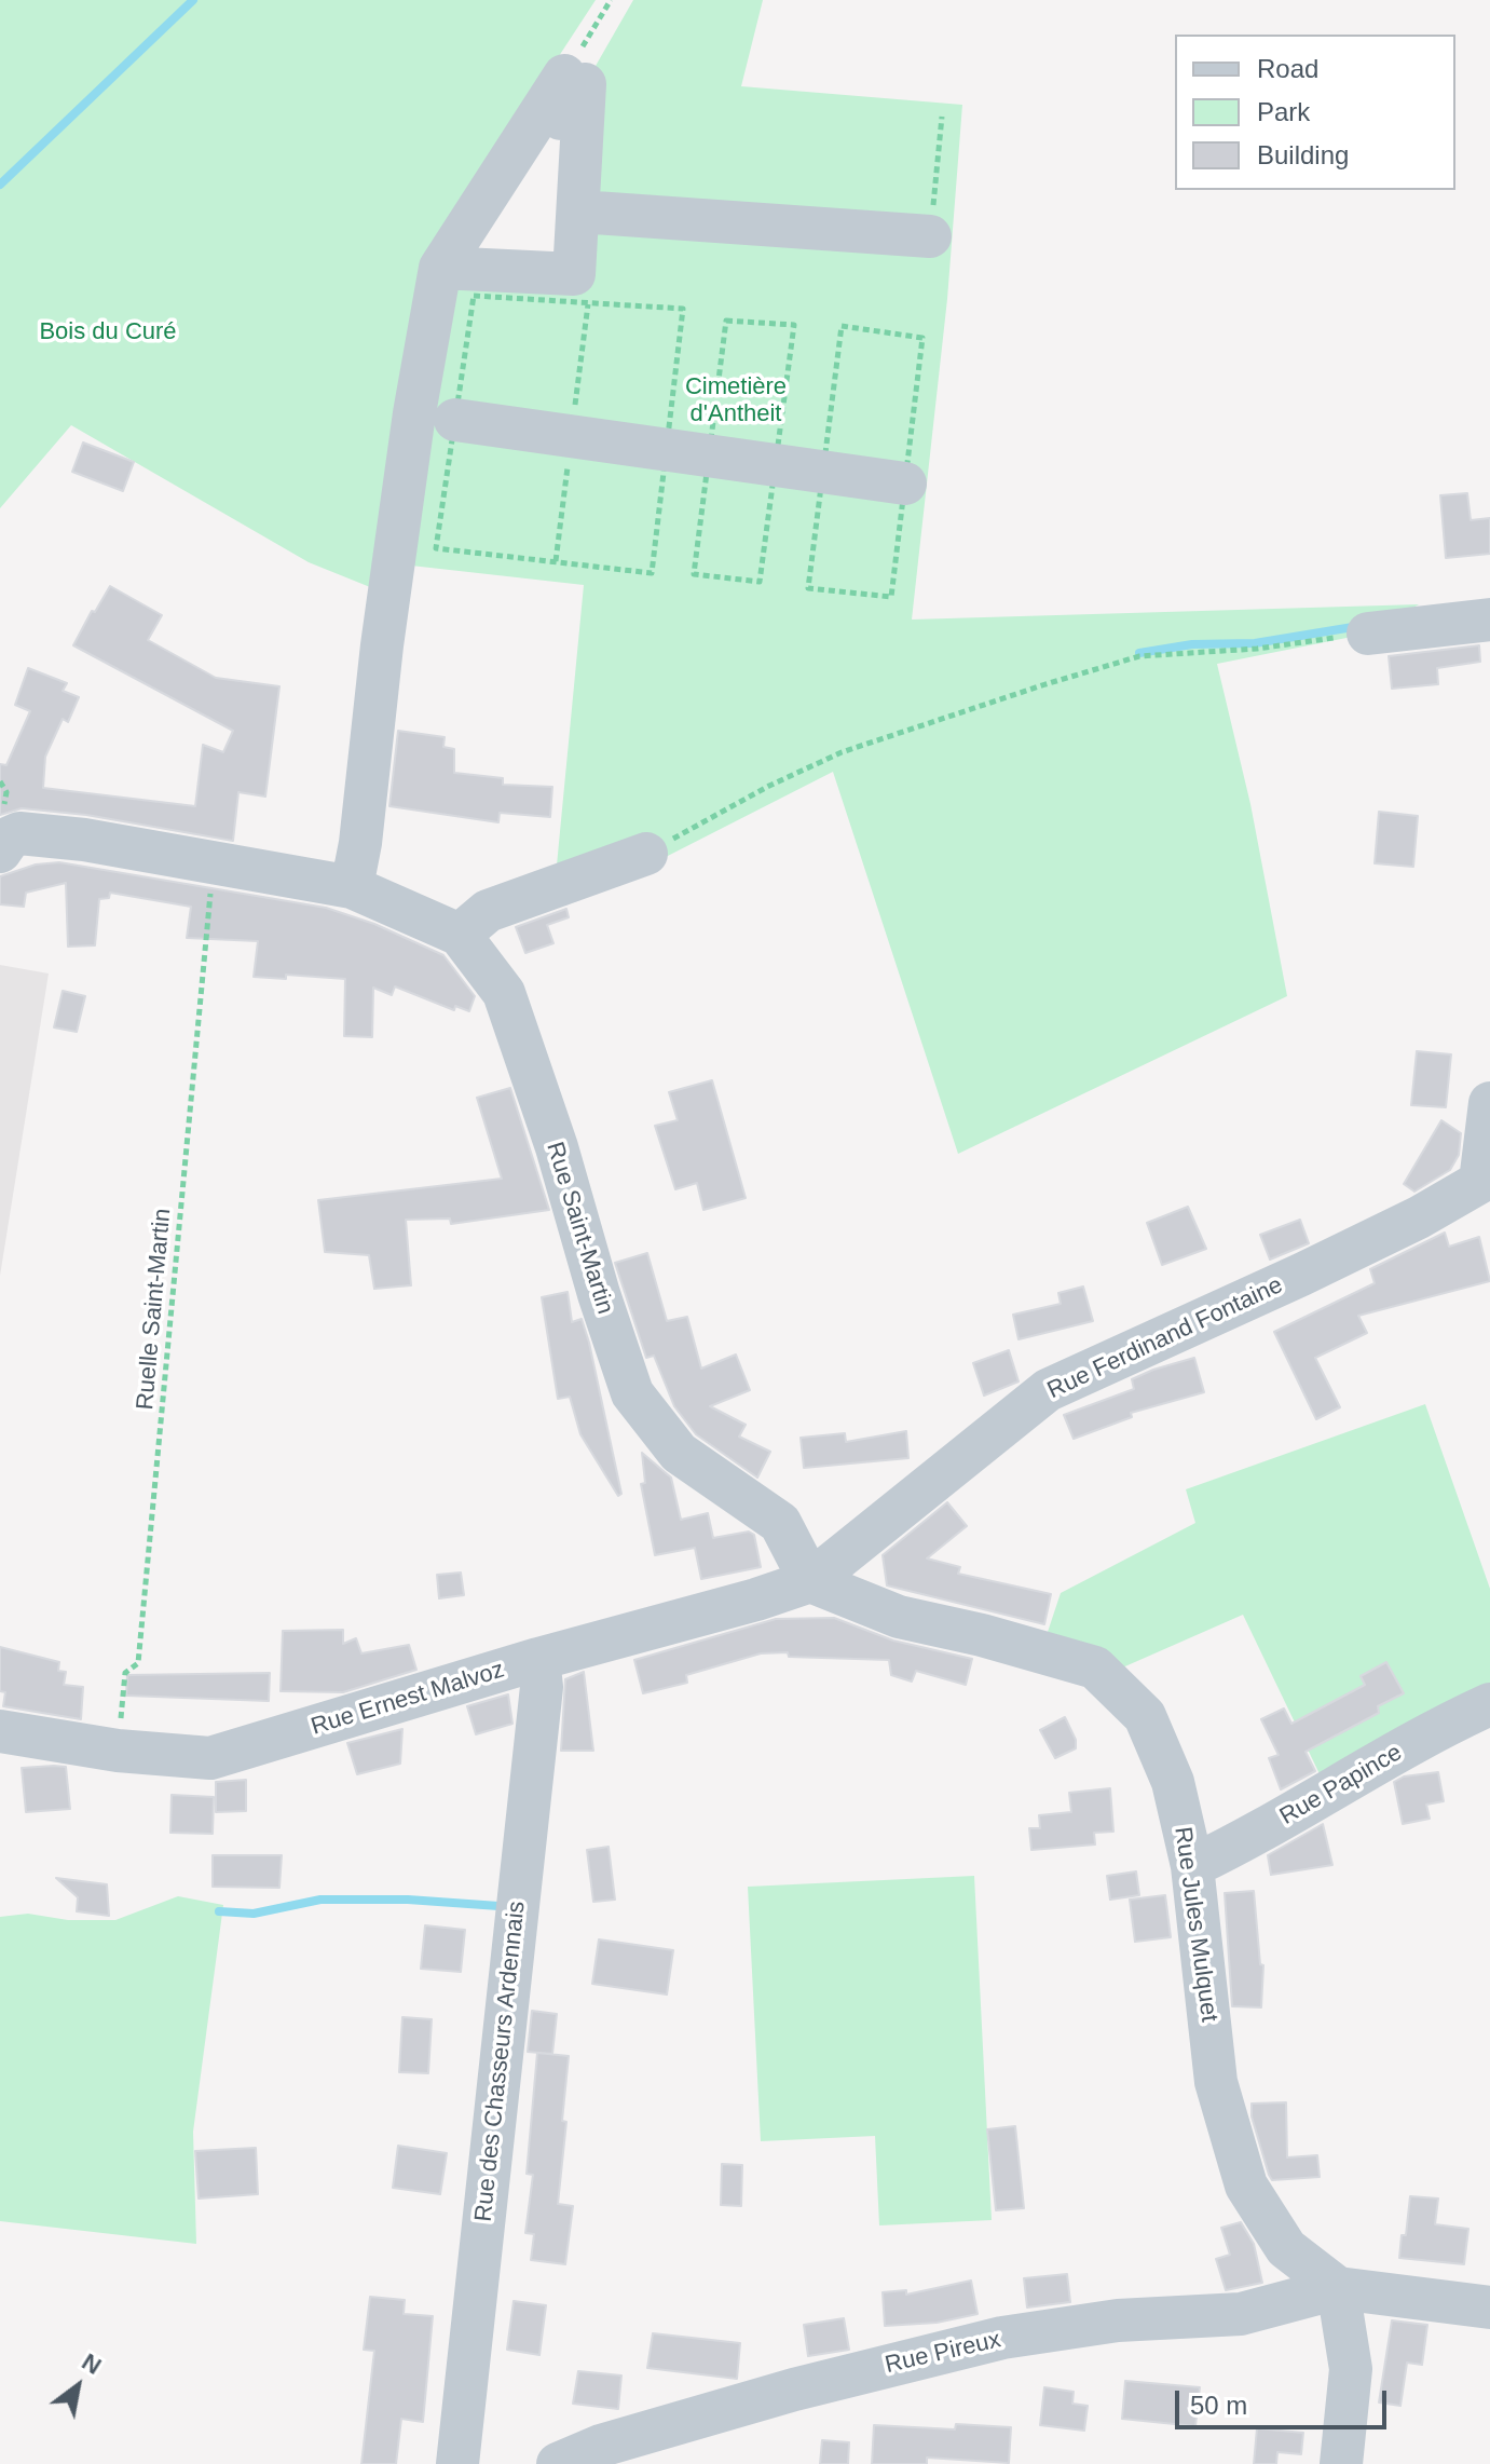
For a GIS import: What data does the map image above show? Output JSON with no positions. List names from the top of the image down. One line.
{"streets":{"street":["Rue Saint-Martin","Rue Ferdinand Fontaine","Rue Ernest Malvoz","Rue Papince","Rue Jules Mulquet","Rue des Chasseurs Ardennais","Rue Pireux"],"path":["Ruelle Saint-Martin"]},"crossings":[["Rue Saint-Martin","Ruelle Saint-Martin"],["Rue Saint-Martin","Rue Ferdinand Fontaine"],["Rue Saint-Martin","Rue Ernest Malvoz"],["Rue Saint-Martin","Rue Jules Mulquet"],["Ruelle Saint-Martin","Rue Ernest Malvoz"],["Rue Ferdinand Fontaine","Rue Ernest Malvoz"],["Rue Ferdinand Fontaine","Rue Jules Mulquet"],["Rue Ernest Malvoz","Rue Jules Mulquet"],["Rue Ernest Malvoz","Rue des Chasseurs Ardennais"],["Rue Papince","Rue Jules Mulquet"],["Rue Jules Mulquet","Rue Pireux"]],"parks":["Bois du Curé","Cimetière d'Antheit"],"legend":["Road","Park","Building"],"scale_bar":"50 m","north":"top right"}
